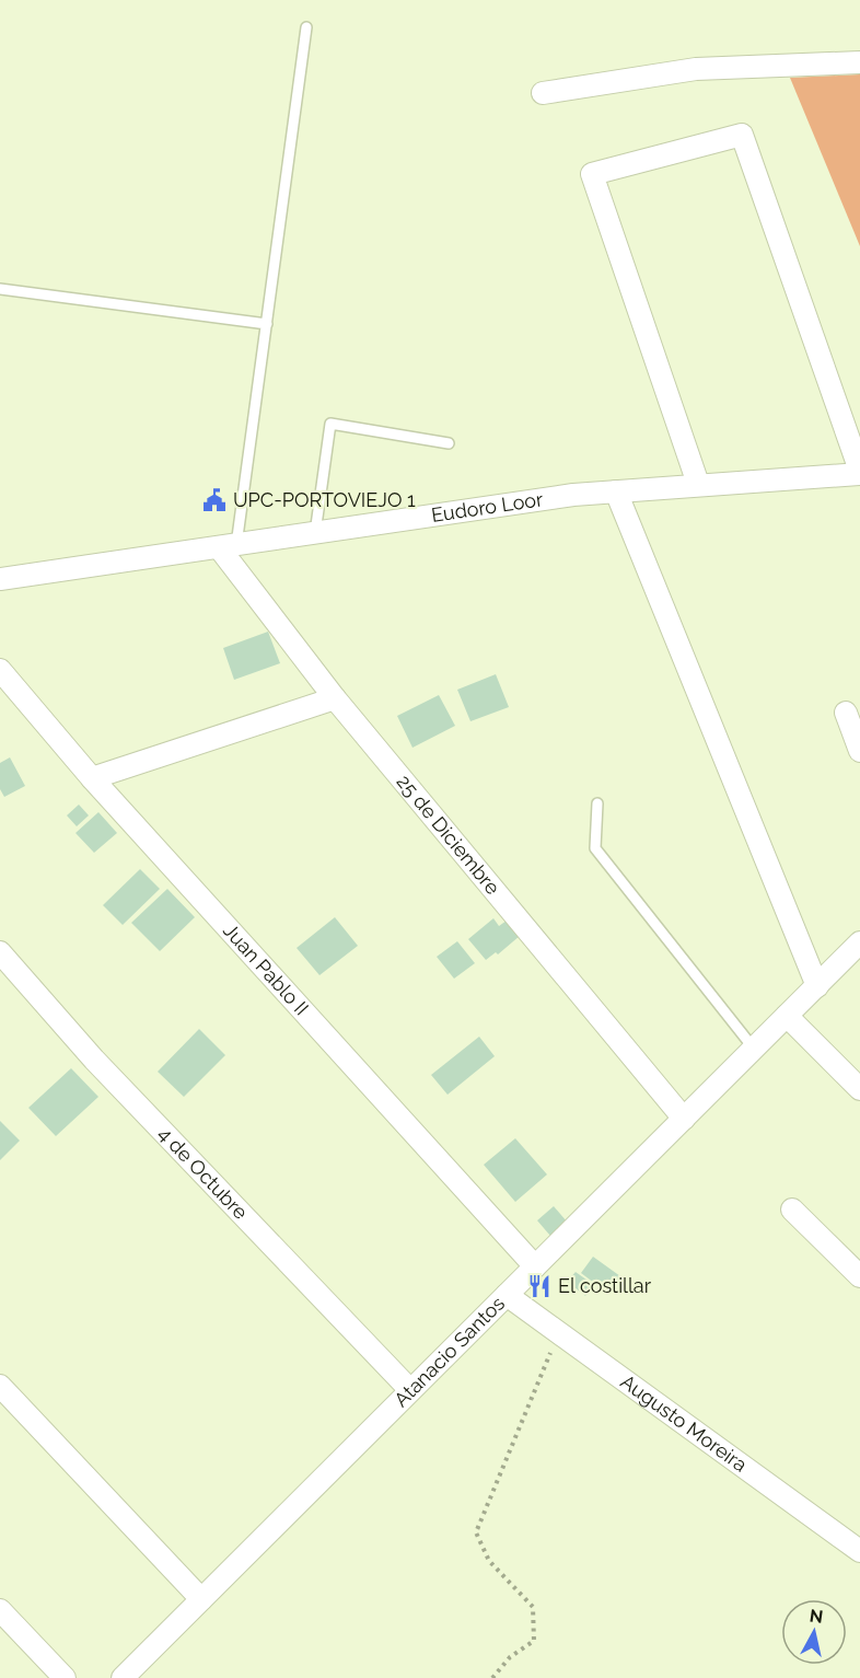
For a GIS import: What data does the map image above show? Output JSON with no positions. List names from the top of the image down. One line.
{"streets":{"street":["Eudoro Loor","25 de Diciembre","Juan Pablo II","4 de Octubre","Atanacio Santos","Augusto Moreira"]},"crossings":[["Eudoro Loor","25 de Diciembre"],["25 de Diciembre","Atanacio Santos"],["Juan Pablo II","Atanacio Santos"],["4 de Octubre","Atanacio Santos"],["Atanacio Santos","Augusto Moreira"]],"places":{"public building":["UPC-PORTOVIEJO 1"],"restaurant":["El costillar"]},"north":"top"}
